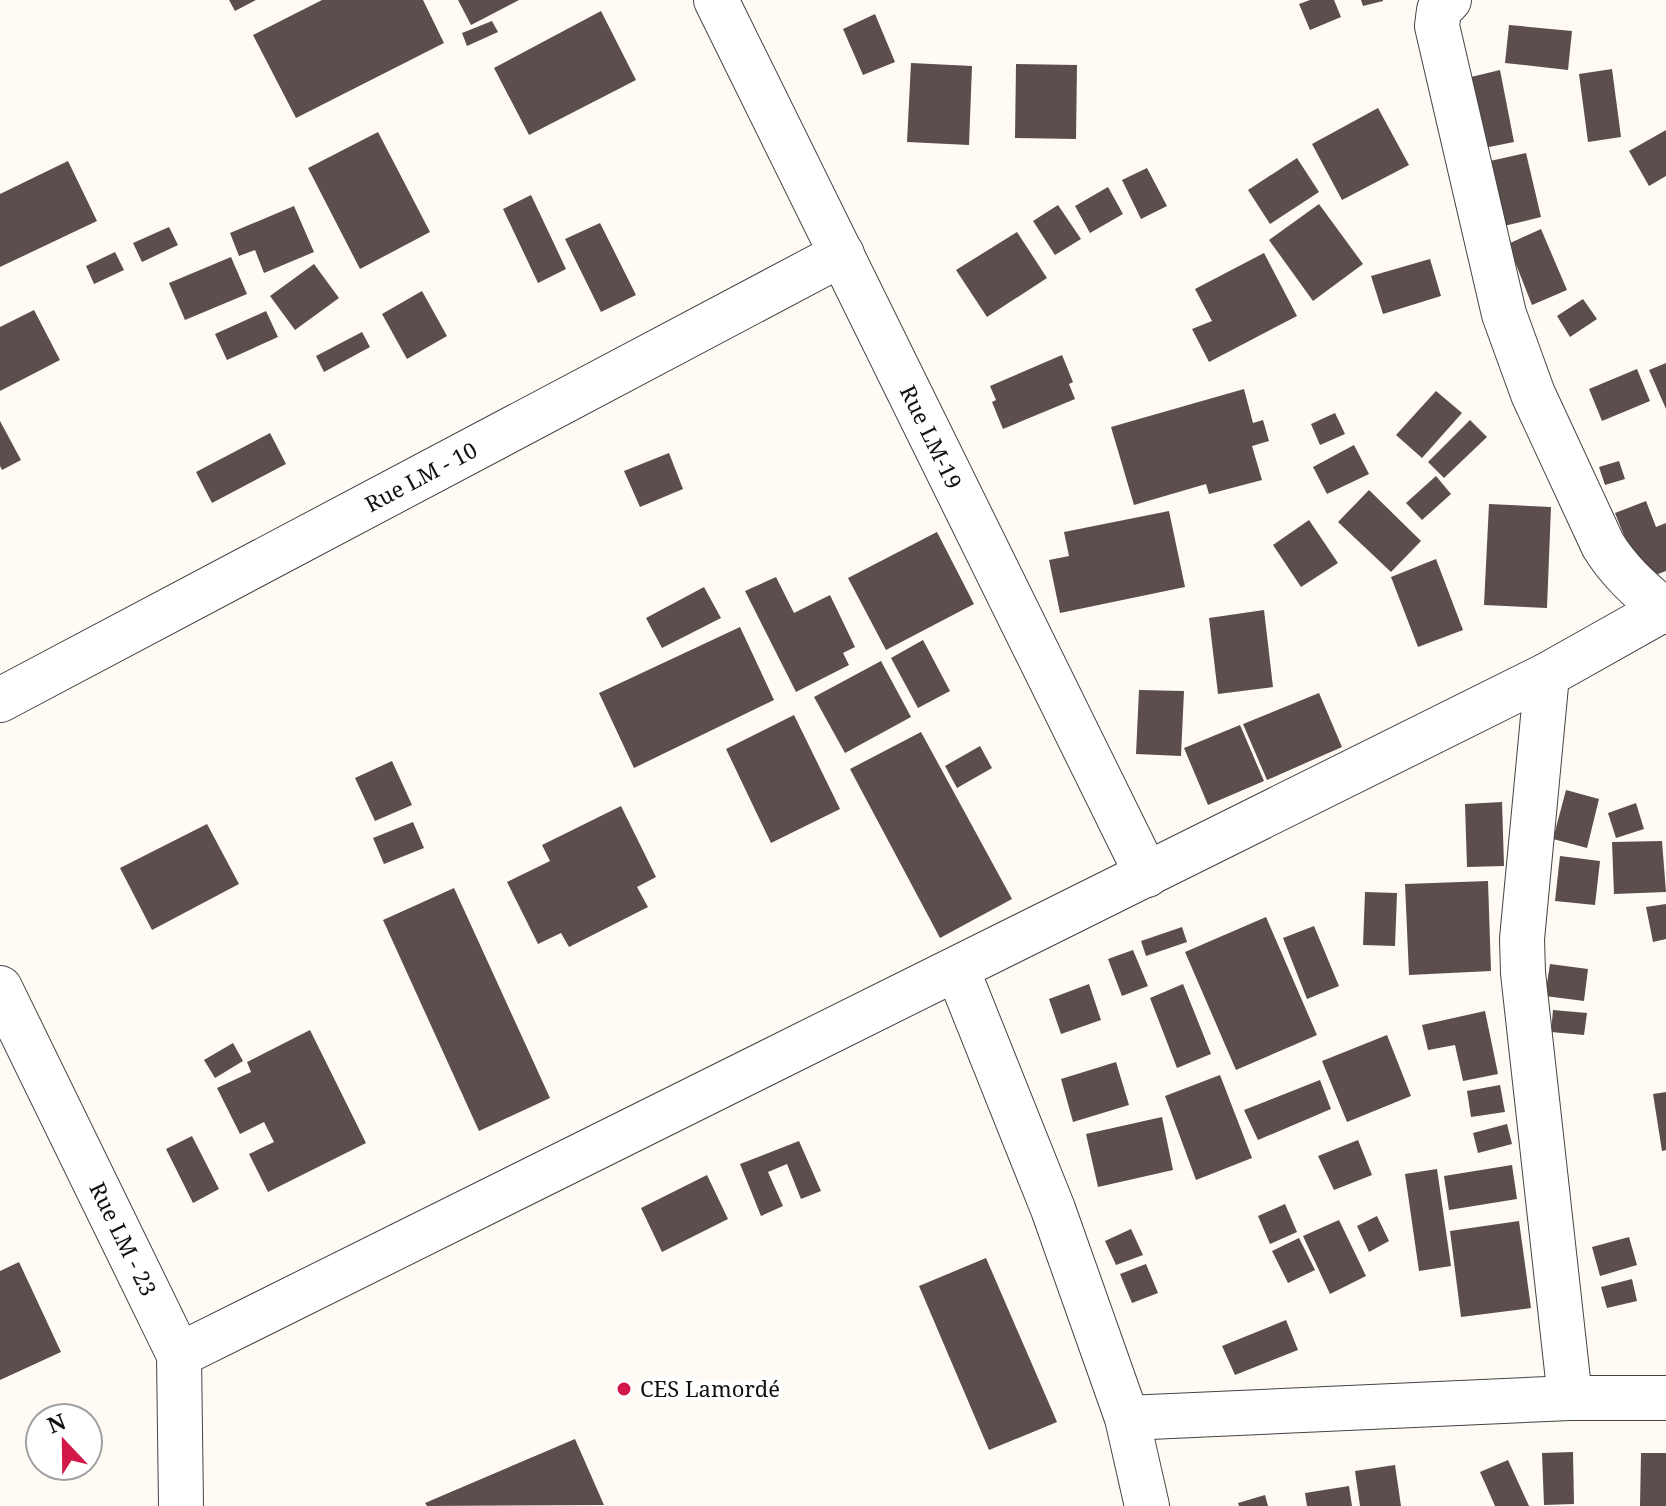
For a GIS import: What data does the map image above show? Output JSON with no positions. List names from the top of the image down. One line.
{"streets":{"street":["Rue LM-19","Rue LM - 10","Rue LM - 23"]},"crossings":[["Rue LM-19","Rue LM - 10"]],"places":["CES Lamordé"],"north":"top"}
